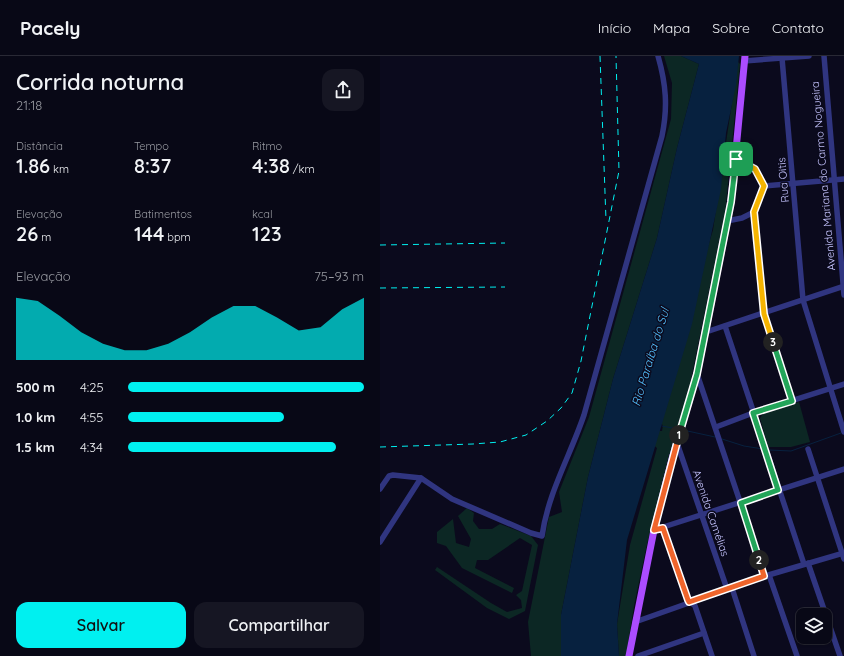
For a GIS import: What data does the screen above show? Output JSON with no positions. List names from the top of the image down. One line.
{"streets":{"street":["Avenida Mariana do Carmo Nogueira","Rua Oitis","Avenida Camélias"]},"water":["Rio Paraíba do Sul"],"page":{"header":"Pacely","nav":["Início","Mapa","Sobre","Contato"],"heading":["Corrida noturna","21:18"],"stats":[["Distância","1.86 km"],["Tempo","8:37"],["Ritmo","4:38 /km"],["Elevação","26 m"],["Batimentos","144 bpm"],["kcal","123"]],"chart":["Elevação","75–93 m"],"pins":["3","1","2"],"list":[{"name":"500 m","note":"4:25"},{"name":"1.0 km","note":"4:55"},{"name":"1.5 km","note":"4:34"}],"buttons":["Salvar","Compartilhar"]}}
